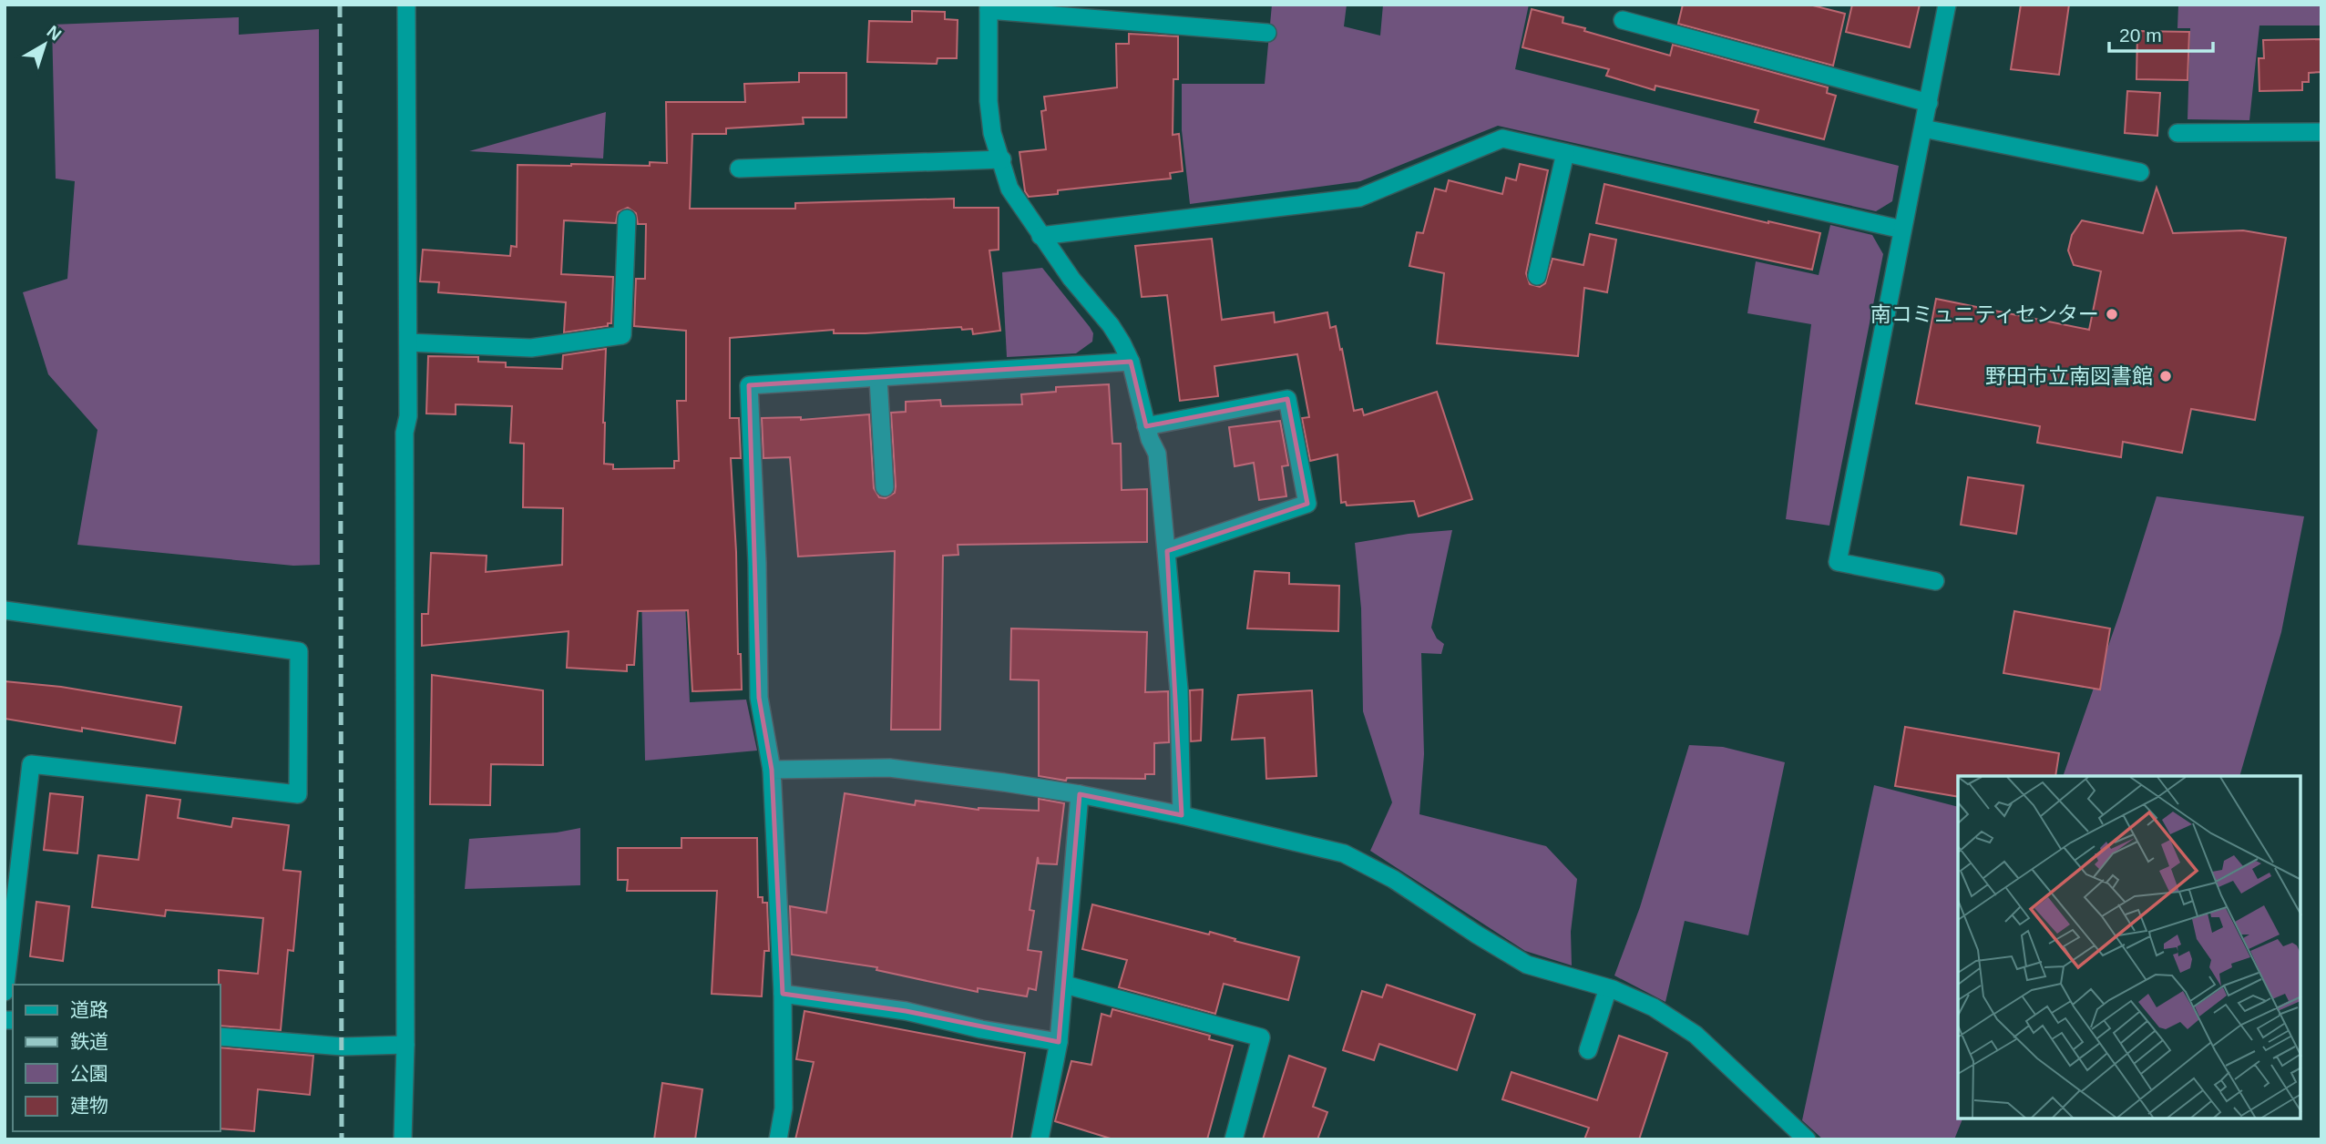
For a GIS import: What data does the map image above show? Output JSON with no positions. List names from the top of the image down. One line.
{"places":["南コミュニティセンター","野田市立南図書館"],"legend":["道路","鉄道","公園","建物"],"scale_bar":"20 m","north":"top right"}
